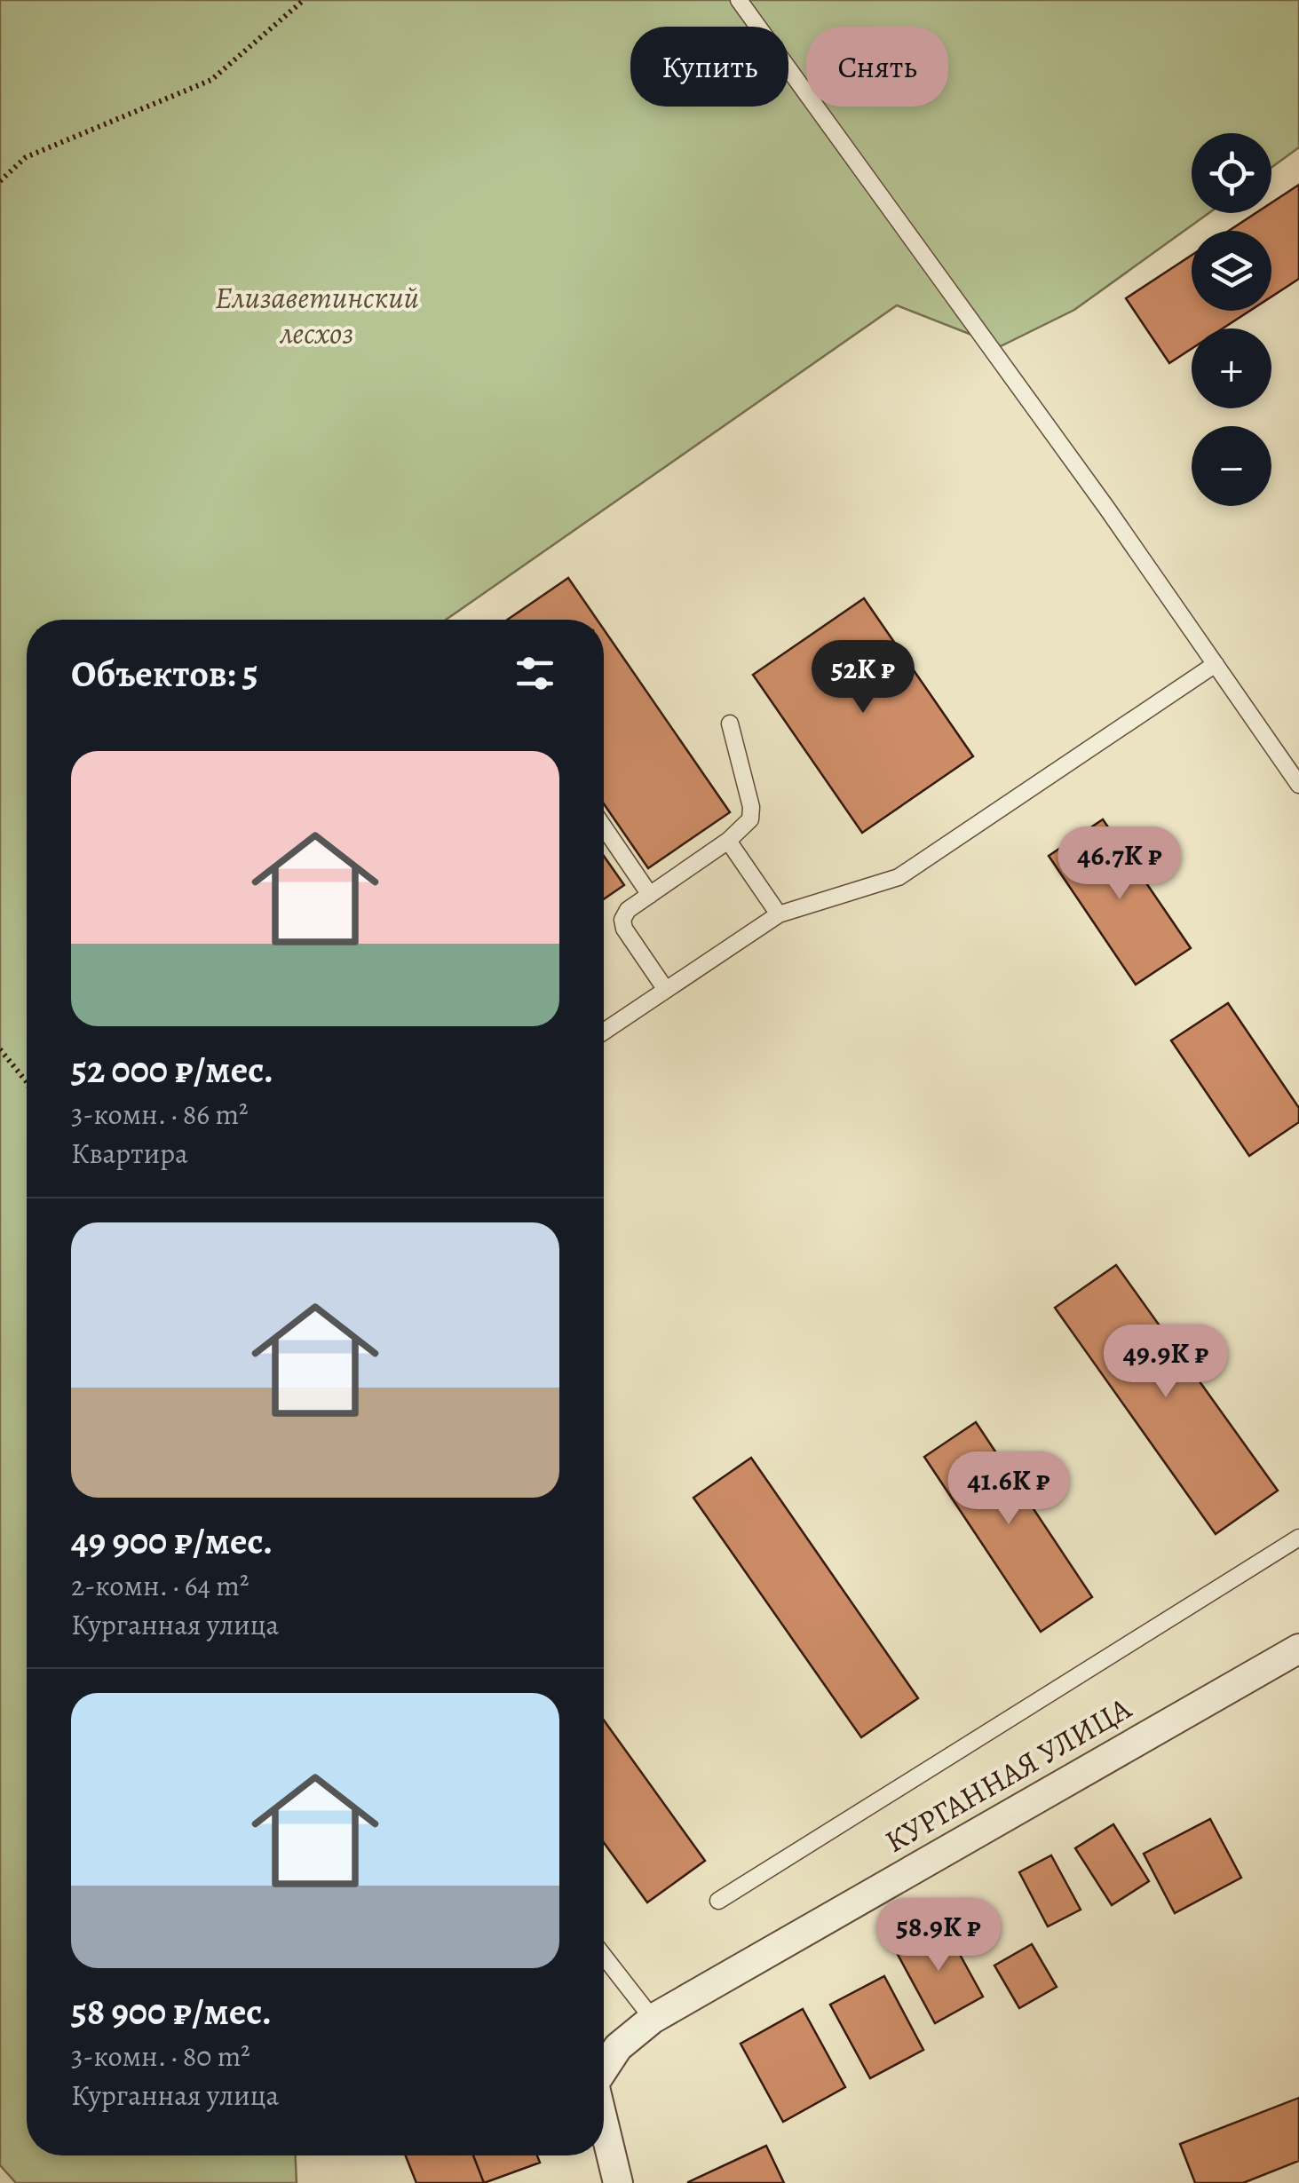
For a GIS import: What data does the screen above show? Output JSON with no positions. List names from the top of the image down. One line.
{"streets":{"street":["КУРГАННАЯ УЛИЦА"]},"parks":["Елизаветинский лесхоз"],"page":{"chip":["Купить","Снять"],"map_buttons":["+","−"],"heading":"Объектов: 5","price":["52K ₽","46.7K ₽","49.9K ₽","41.6K ₽","58.9K ₽"],"list":[{"name":"52 000 ₽/мес.","note":"3-комн. · 86 m² · Квартира"},{"name":"49 900 ₽/мес.","note":"2-комн. · 64 m² · Курганная улица"},{"name":"58 900 ₽/мес.","note":"3-комн. · 80 m² · Курганная улица"}]}}
